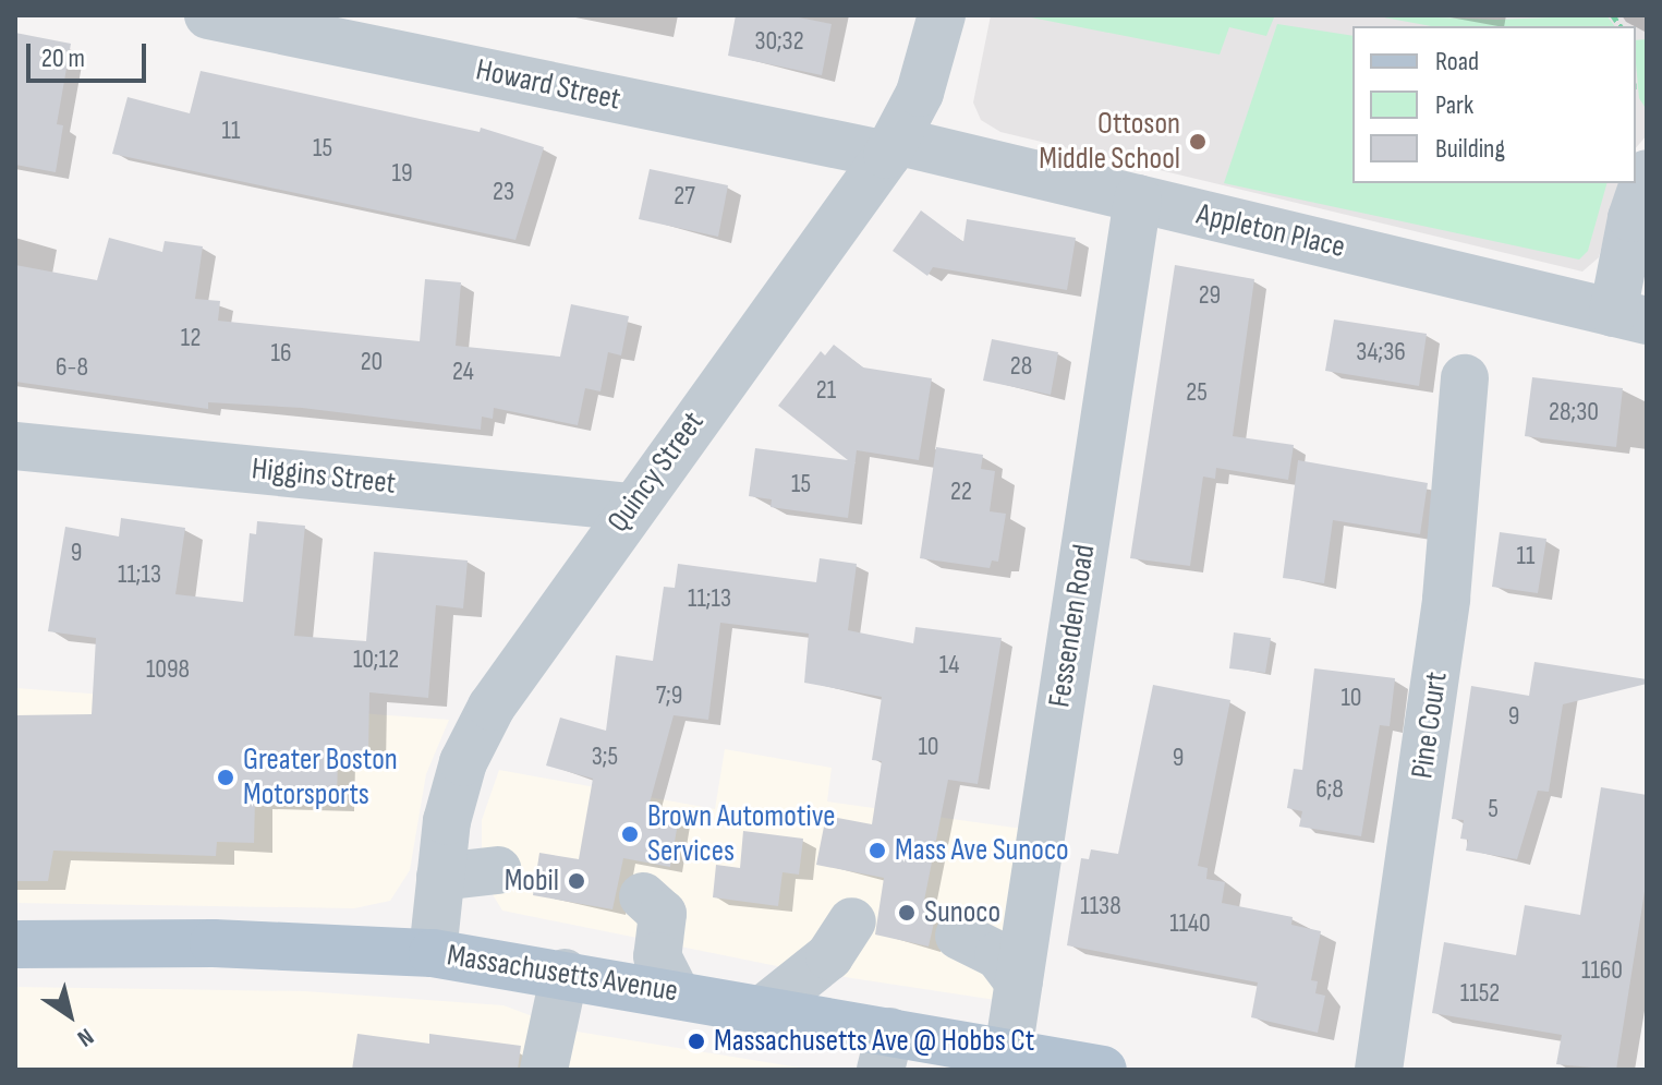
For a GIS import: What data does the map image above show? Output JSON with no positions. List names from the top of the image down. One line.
{"streets":{"main road":["Massachusetts Avenue"],"street":["Howard Street","Appleton Place","Quincy Street","Higgins Street","Fessenden Road","Pine Court"]},"crossings":[["Howard Street","Appleton Place"],["Howard Street","Quincy Street"],["Appleton Place","Quincy Street"],["Appleton Place","Fessenden Road"],["Quincy Street","Higgins Street"],["Quincy Street","Massachusetts Avenue"],["Fessenden Road","Massachusetts Avenue"]],"places":["Ottoson Middle School","Greater Boston Motorsports","Brown Automotive Services","Mass Ave Sunoco","Mobil","Sunoco","Massachusetts Ave @ Hobbs Ct"],"house_numbers":["30;32","11","15","19","23","27","29","12","34;36","16","20","28","6-8","24","21","25","28;30","15","22","9","11","11;13","11;13","10;12","14","1098","7;9","10","9","10","3;5","9","6;8","5","1138","1140","1160","1152"],"legend":["Road","Park","Building"],"scale_bar":"20 m","north":"bottom right"}
